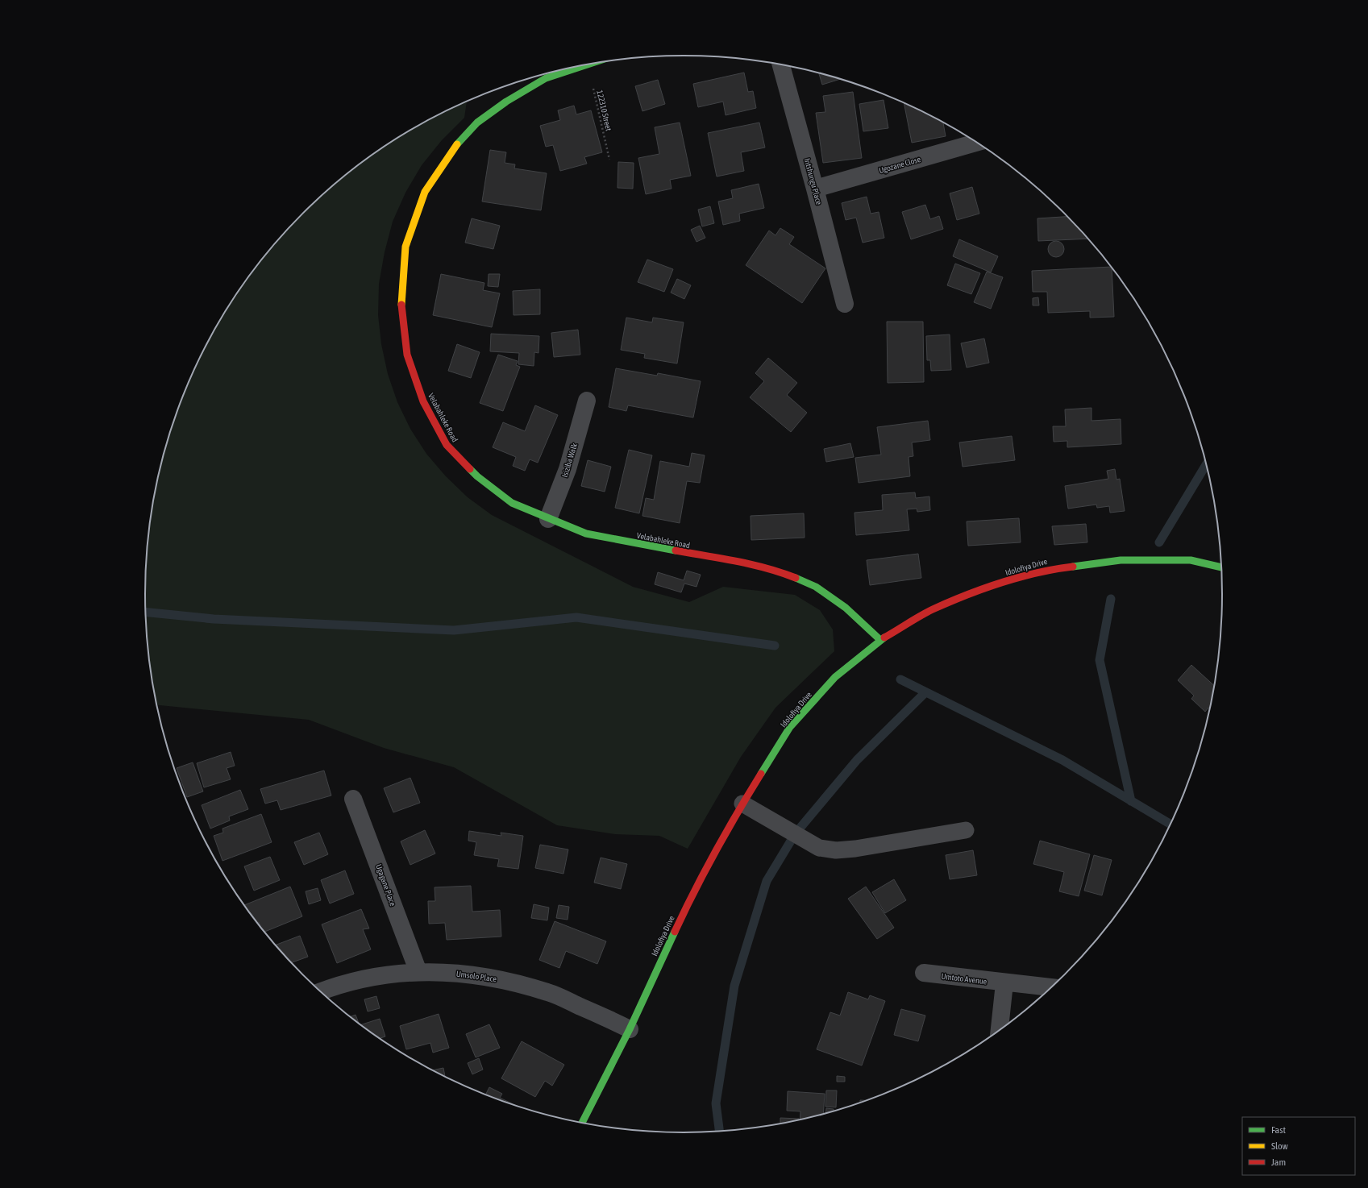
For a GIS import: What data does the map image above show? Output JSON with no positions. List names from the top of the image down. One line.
{"streets":{"street":["Ugozane Close","Intshungu Place","Velabahleke Road","Isiziba Walk","Idolofiya Drive","Ugagane Place","Umsolo Place","Umtoto Avenue"],"path":["122310 Street"]},"crossings":[["Ugozane Close","Intshungu Place"],["Velabahleke Road","Isiziba Walk"],["Velabahleke Road","Idolofiya Drive"],["Idolofiya Drive","Umsolo Place"],["Ugagane Place","Umsolo Place"]],"legend":["Fast","Slow","Jam"]}
